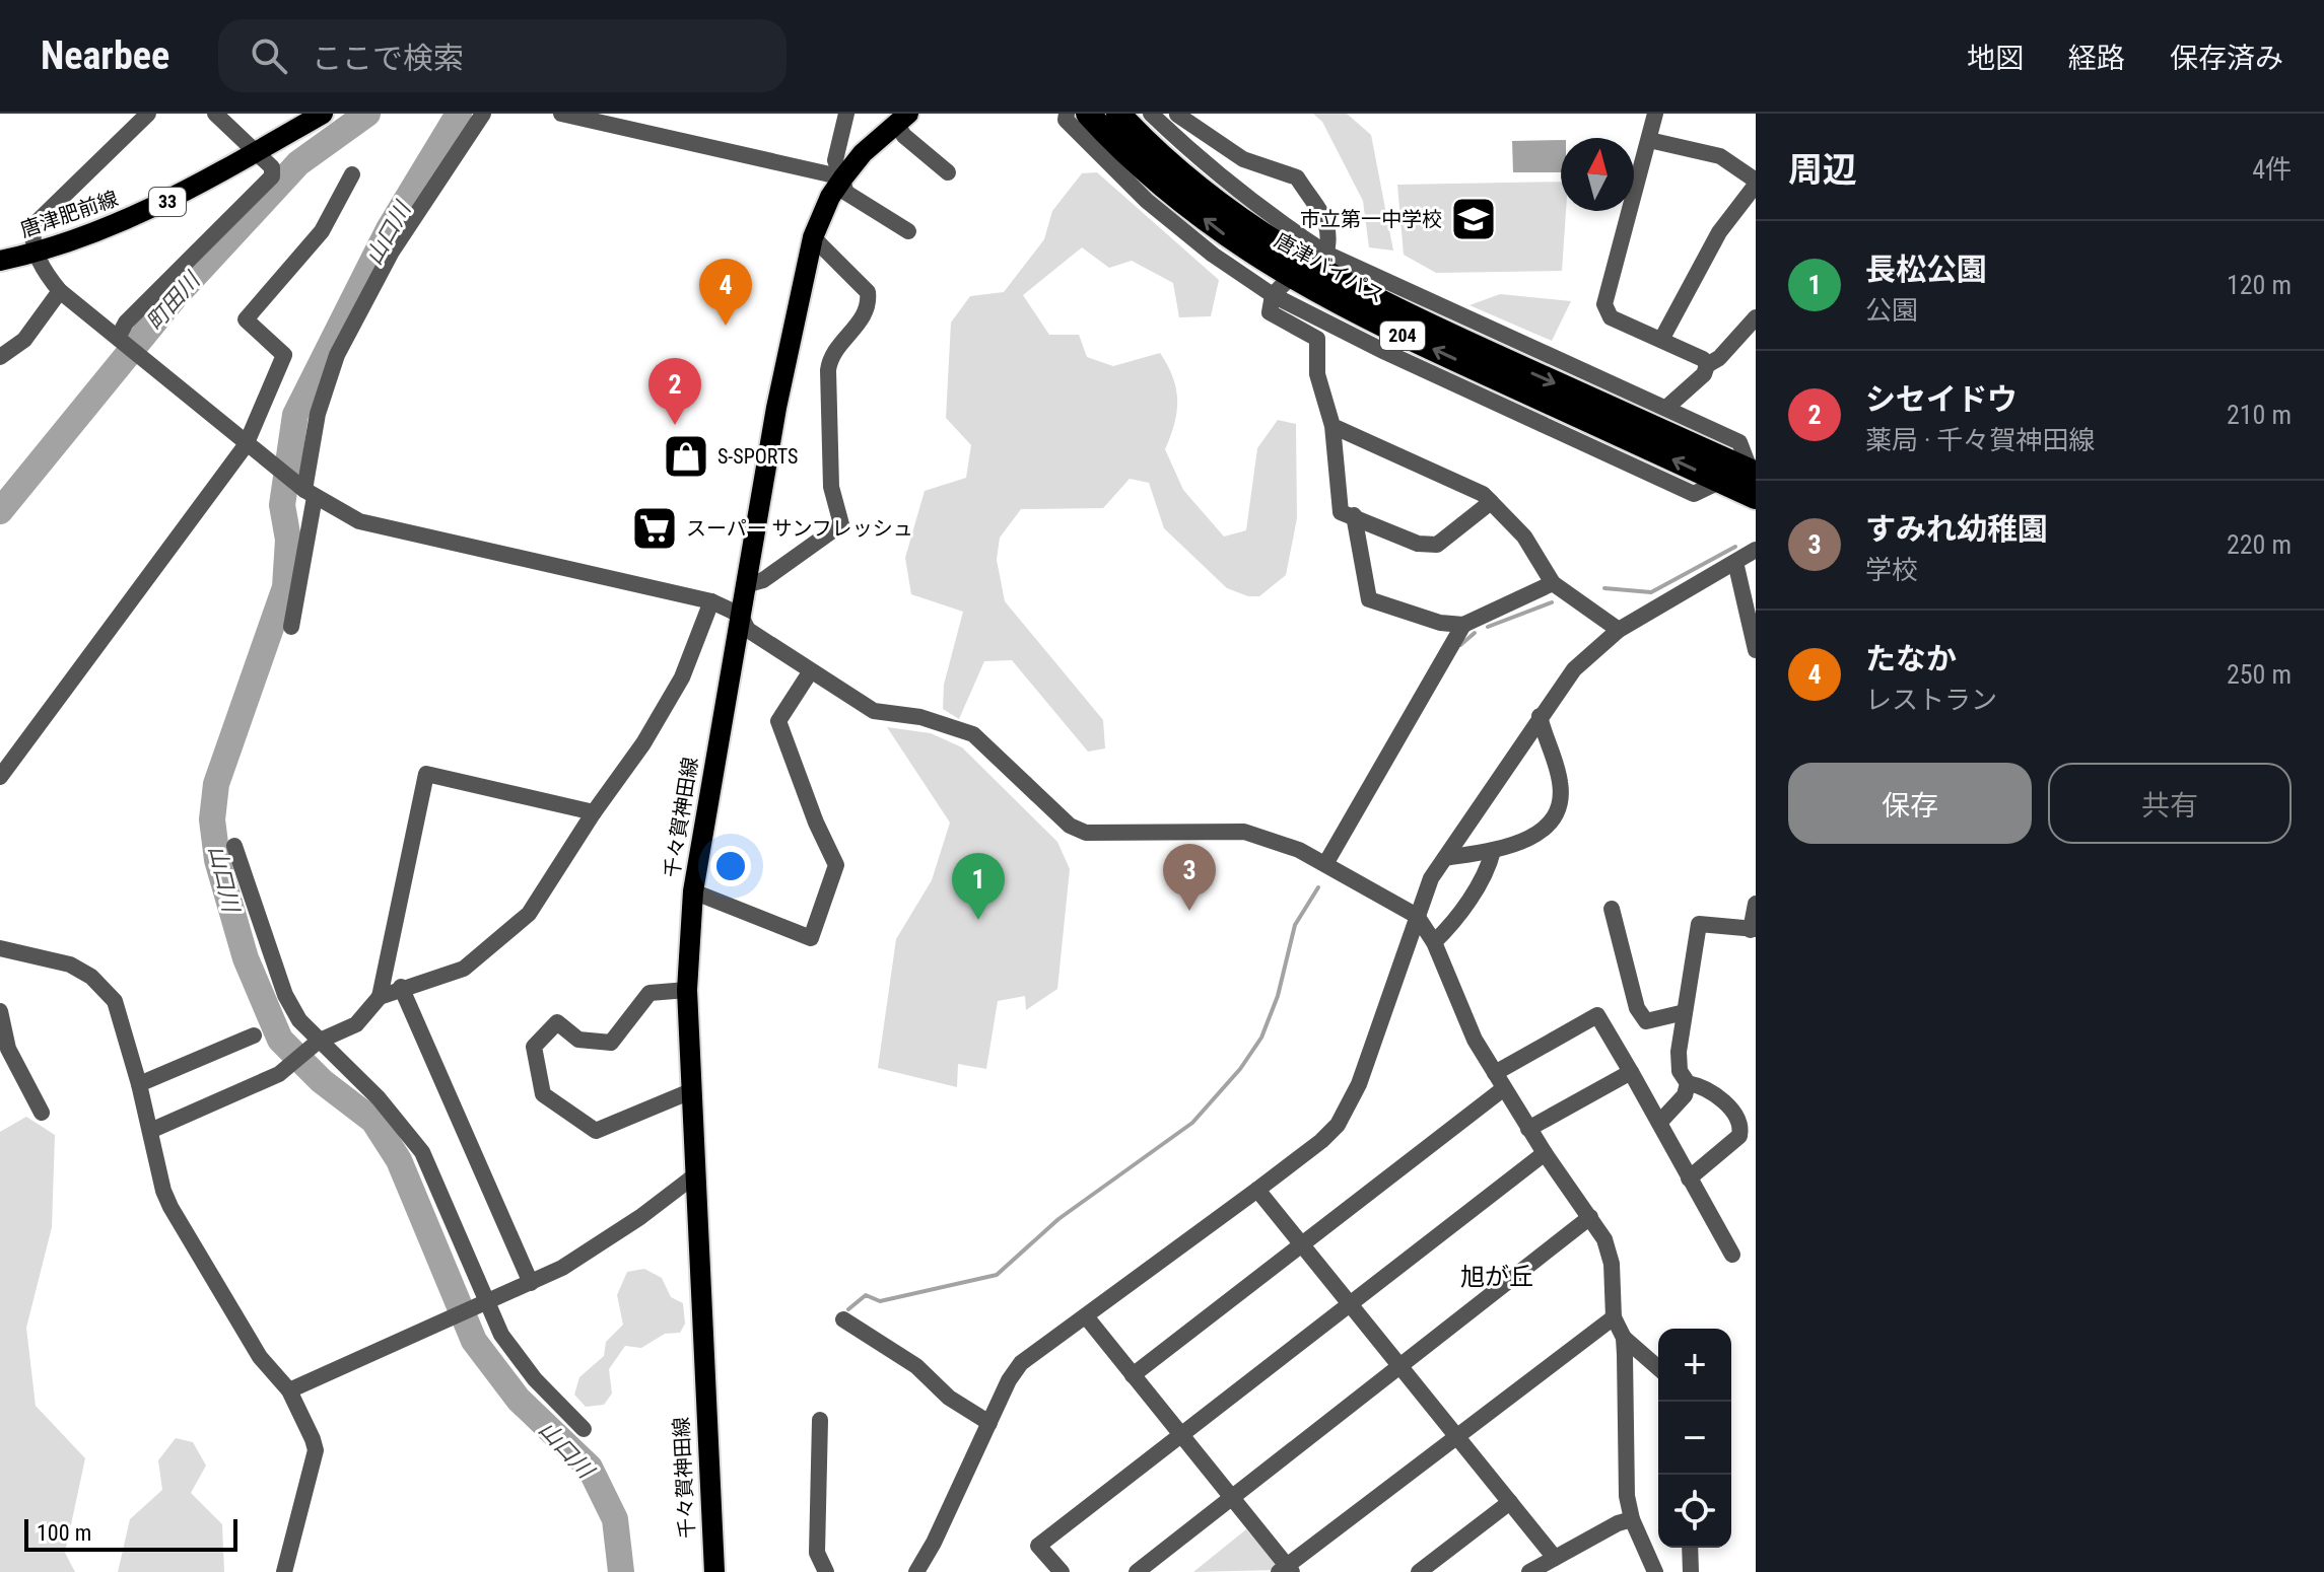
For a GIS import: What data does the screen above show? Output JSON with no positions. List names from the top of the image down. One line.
{"streets":{"highway":["唐津バイパス","204"],"main road":["33","唐津肥前線","千々賀神田線"]},"districts":["旭が丘"],"water":["山口川","町田川"],"places":{"school or university":["市立第一中学校"],"shop":["S-SPORTS"],"supermarket":["スーパー サンフレッシュ"]},"scale_bar":"100 m","north":"top","page":{"header":"Nearbee","search":"ここで検索","nav":["地図","経路","保存済み"],"heading":["周辺","4件"],"list":[{"mark":"1","name":"長松公園","note":"公園","value":"120 m"},{"mark":"2","name":"シセイドウ","note":"薬局 · 千々賀神田線","value":"210 m"},{"mark":"3","name":"すみれ幼稚園","note":"学校","value":"220 m"},{"mark":"4","name":"たなか","note":"レストラン","value":"250 m"}],"pins":["4","2","3","1"],"buttons":["保存","共有"],"map_buttons":["+","−"],"scale":"100 m"}}
